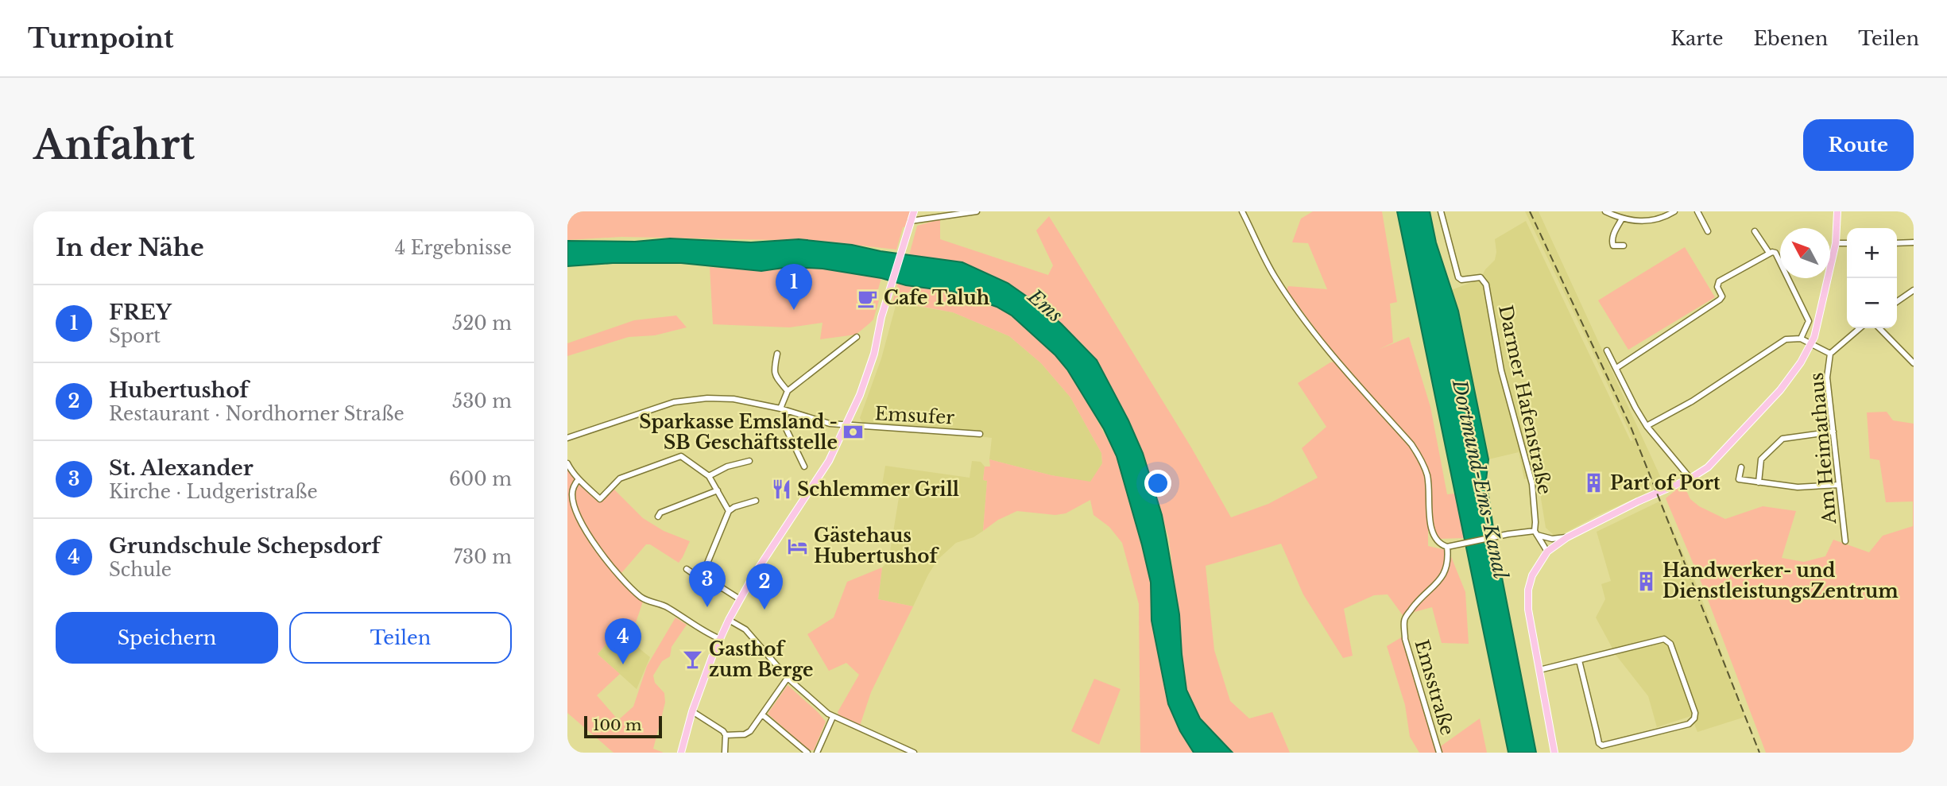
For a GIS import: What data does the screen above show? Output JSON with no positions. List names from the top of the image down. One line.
{"streets":{"street":["Darmer Hafenstraße","Emsufer","Am Heimathaus","Emsstraße"]},"water":["Ems","Dortmund-Ems-Kanal"],"places":{"cafe":["Cafe Taluh"],"bank":["Sparkasse Emsland - SB Geschäftsstelle"],"building":["Part of Port","Handwerker- und DienstleistungsZentrum"],"restaurant":["Schlemmer Grill"],"hotel":["Gästehaus Hubertushof"],"bar":["Gasthof zum Berge"]},"scale_bar":"100 m","north":"top left","page":{"header":"Turnpoint","nav":["Karte","Ebenen","Teilen"],"buttons":["Route",["Speichern","Teilen"]],"title":"Anfahrt","heading":["In der Nähe","4 Ergebnisse"],"map_buttons":["+","−"],"pins":["1","3","2","4"],"list":[{"mark":"1","name":"FREY","note":"Sport","value":"520 m"},{"mark":"2","name":"Hubertushof","note":"Restaurant · Nordhorner Straße","value":"530 m"},{"mark":"3","name":"St. Alexander","note":"Kirche · Ludgeristraße","value":"600 m"},{"mark":"4","name":"Grundschule Schepsdorf","note":"Schule","value":"730 m"}],"scale":"100 m"}}
